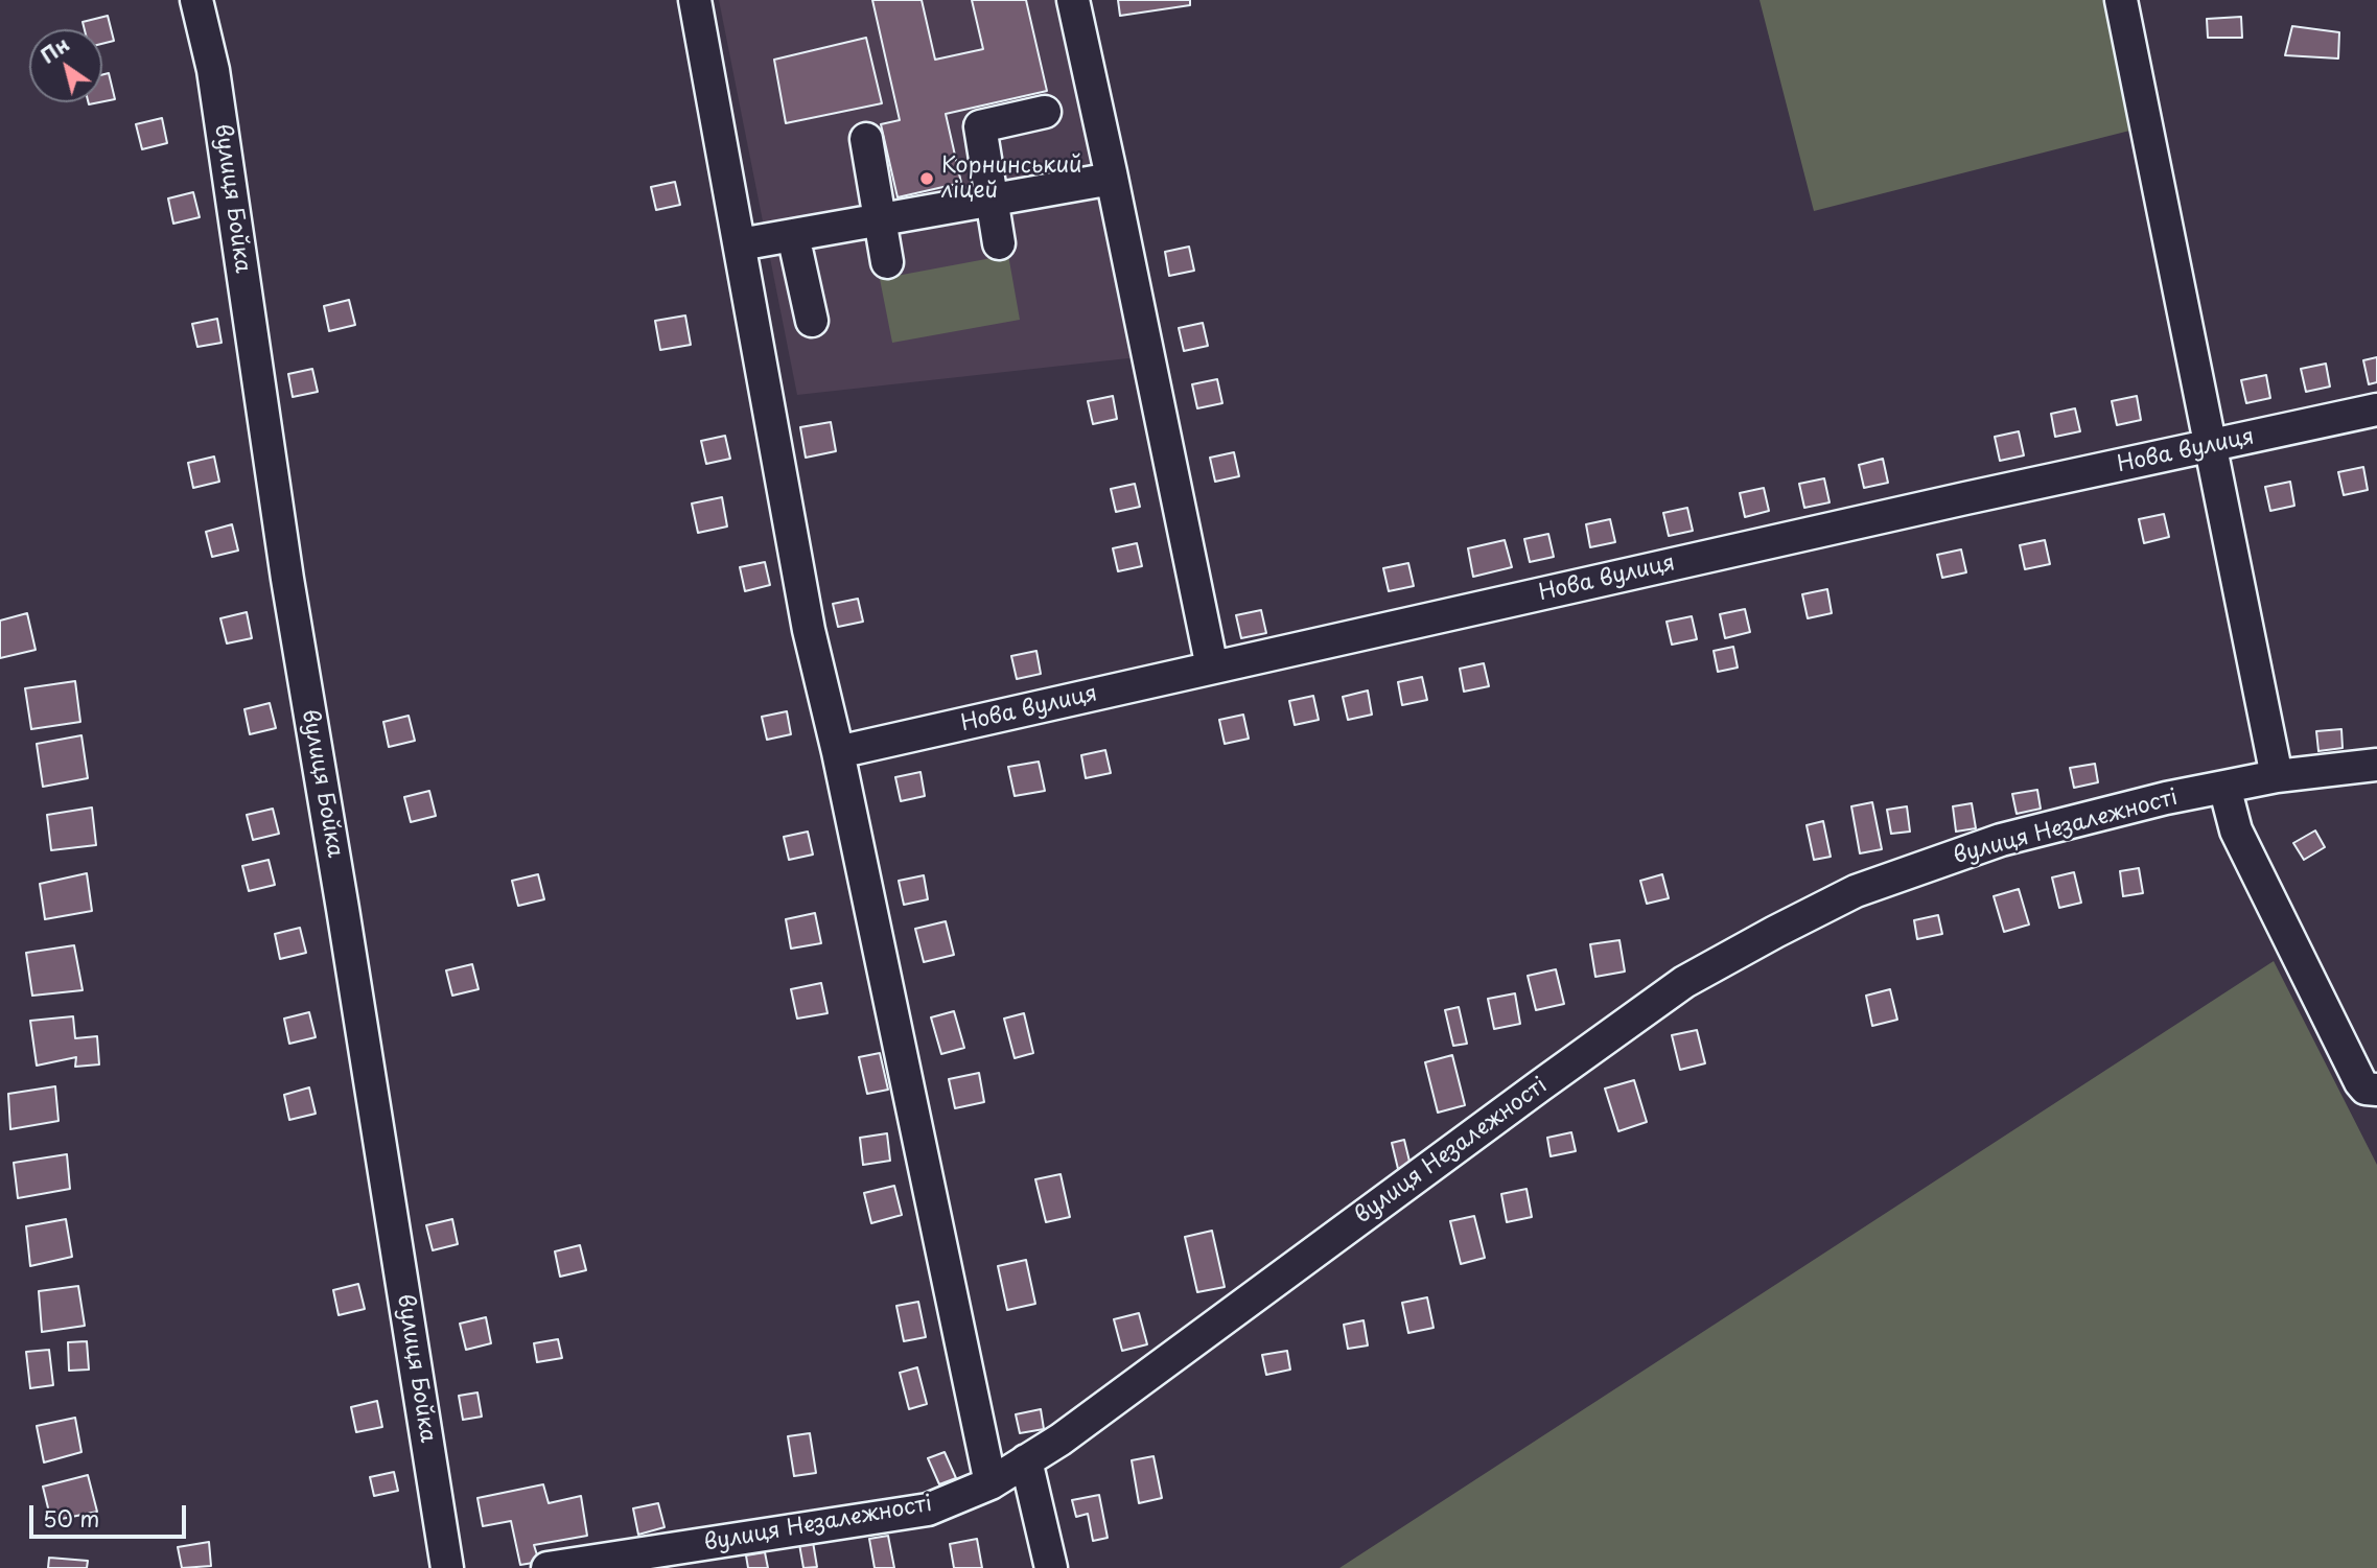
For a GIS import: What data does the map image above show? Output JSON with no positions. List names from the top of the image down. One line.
{"streets":{"street":["вулиця Бойка","Нова вулиця","вулиця Незалежності"]},"places":["Корнинський ліцей"],"scale_bar":"50 m","north":"top left"}
